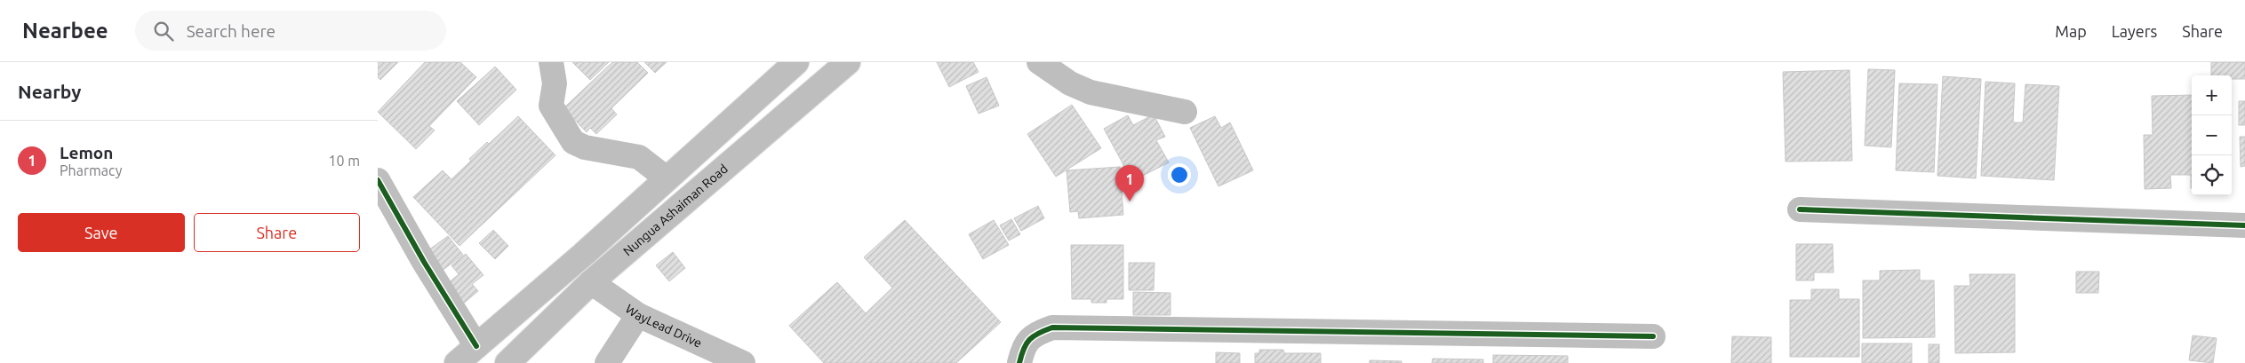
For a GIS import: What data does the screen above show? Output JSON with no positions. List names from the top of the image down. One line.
{"streets":{"street":["Nungua Ashaiman Road","WayLead Drive"]},"crossings":[["Nungua Ashaiman Road","WayLead Drive"]],"page":{"header":"Nearbee","search":"Search here","nav":["Map","Layers","Share"],"heading":"Nearby","map_buttons":["+","−"],"list":[{"mark":"1","name":"Lemon","note":"Pharmacy","value":"10 m"}],"pins":"1","buttons":["Save","Share"]}}
